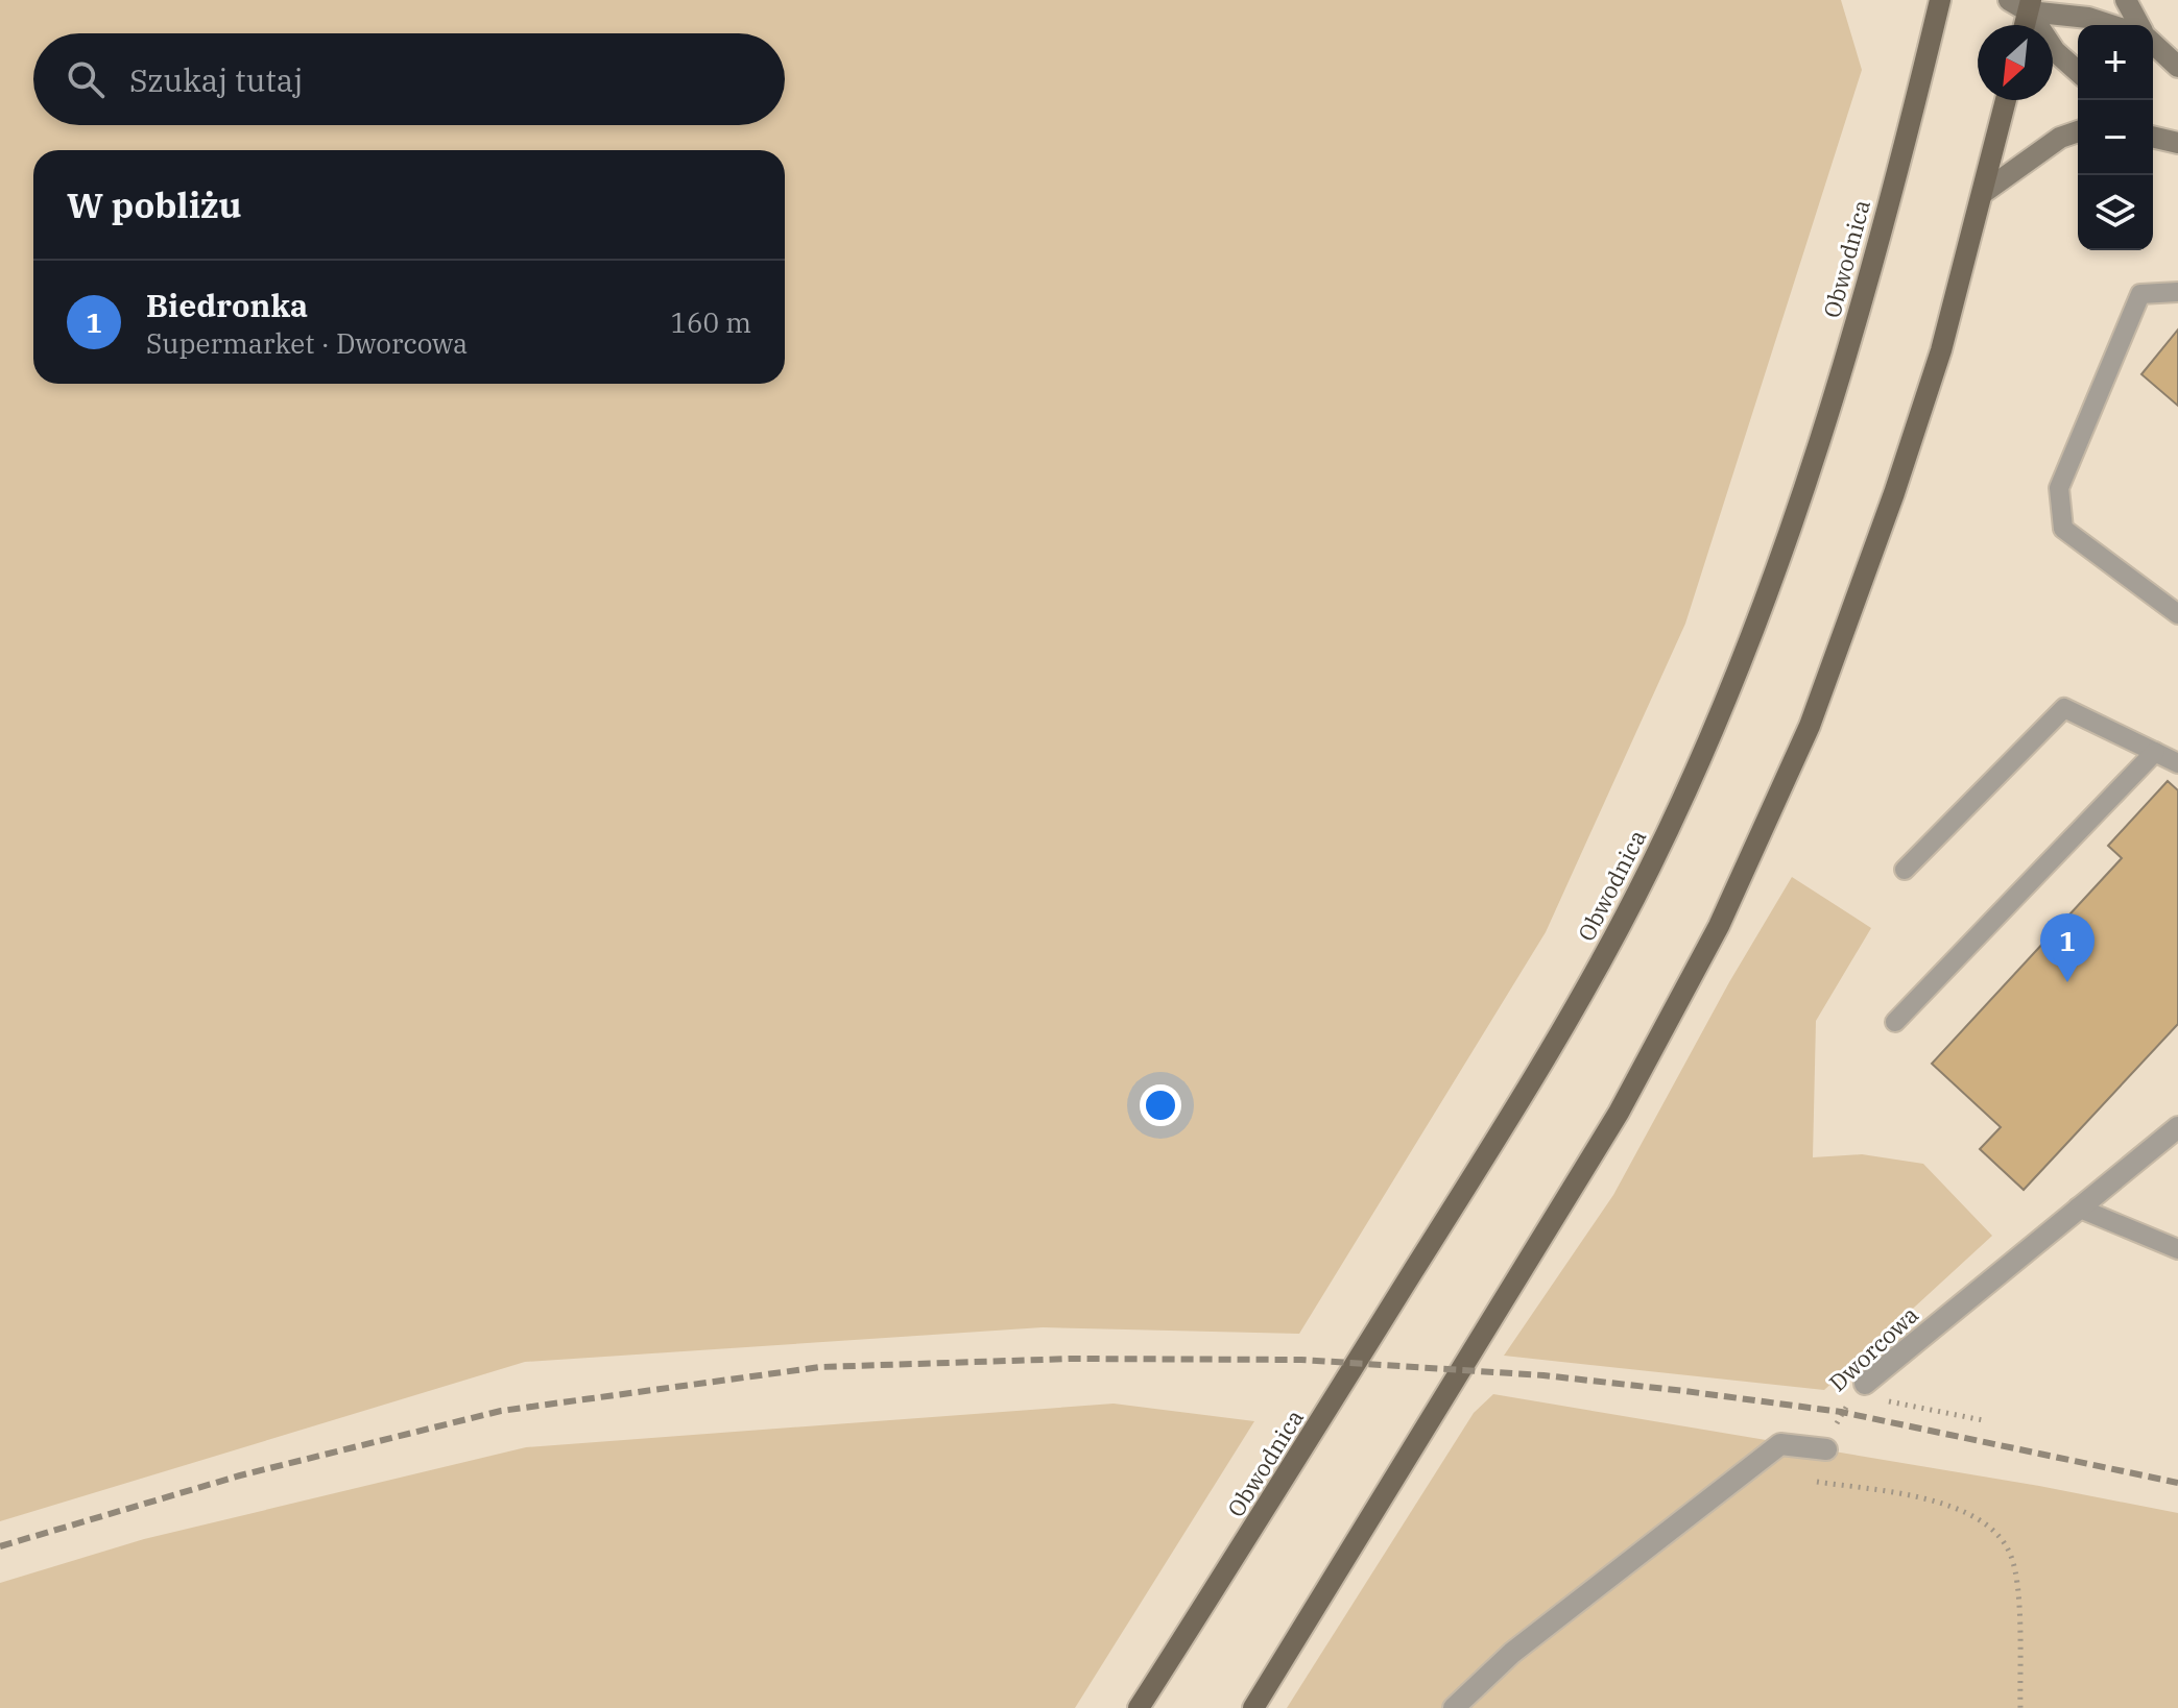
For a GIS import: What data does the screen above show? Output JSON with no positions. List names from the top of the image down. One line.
{"streets":{"main road":["Obwodnica"],"street":["Dworcowa"]},"north":"bottom left","page":{"map_buttons":["+","−"],"search":"Szukaj tutaj","heading":"W pobliżu","list":[{"mark":"1","name":"Biedronka","note":"Supermarket · Dworcowa","value":"160 m"}],"pins":"1"}}
